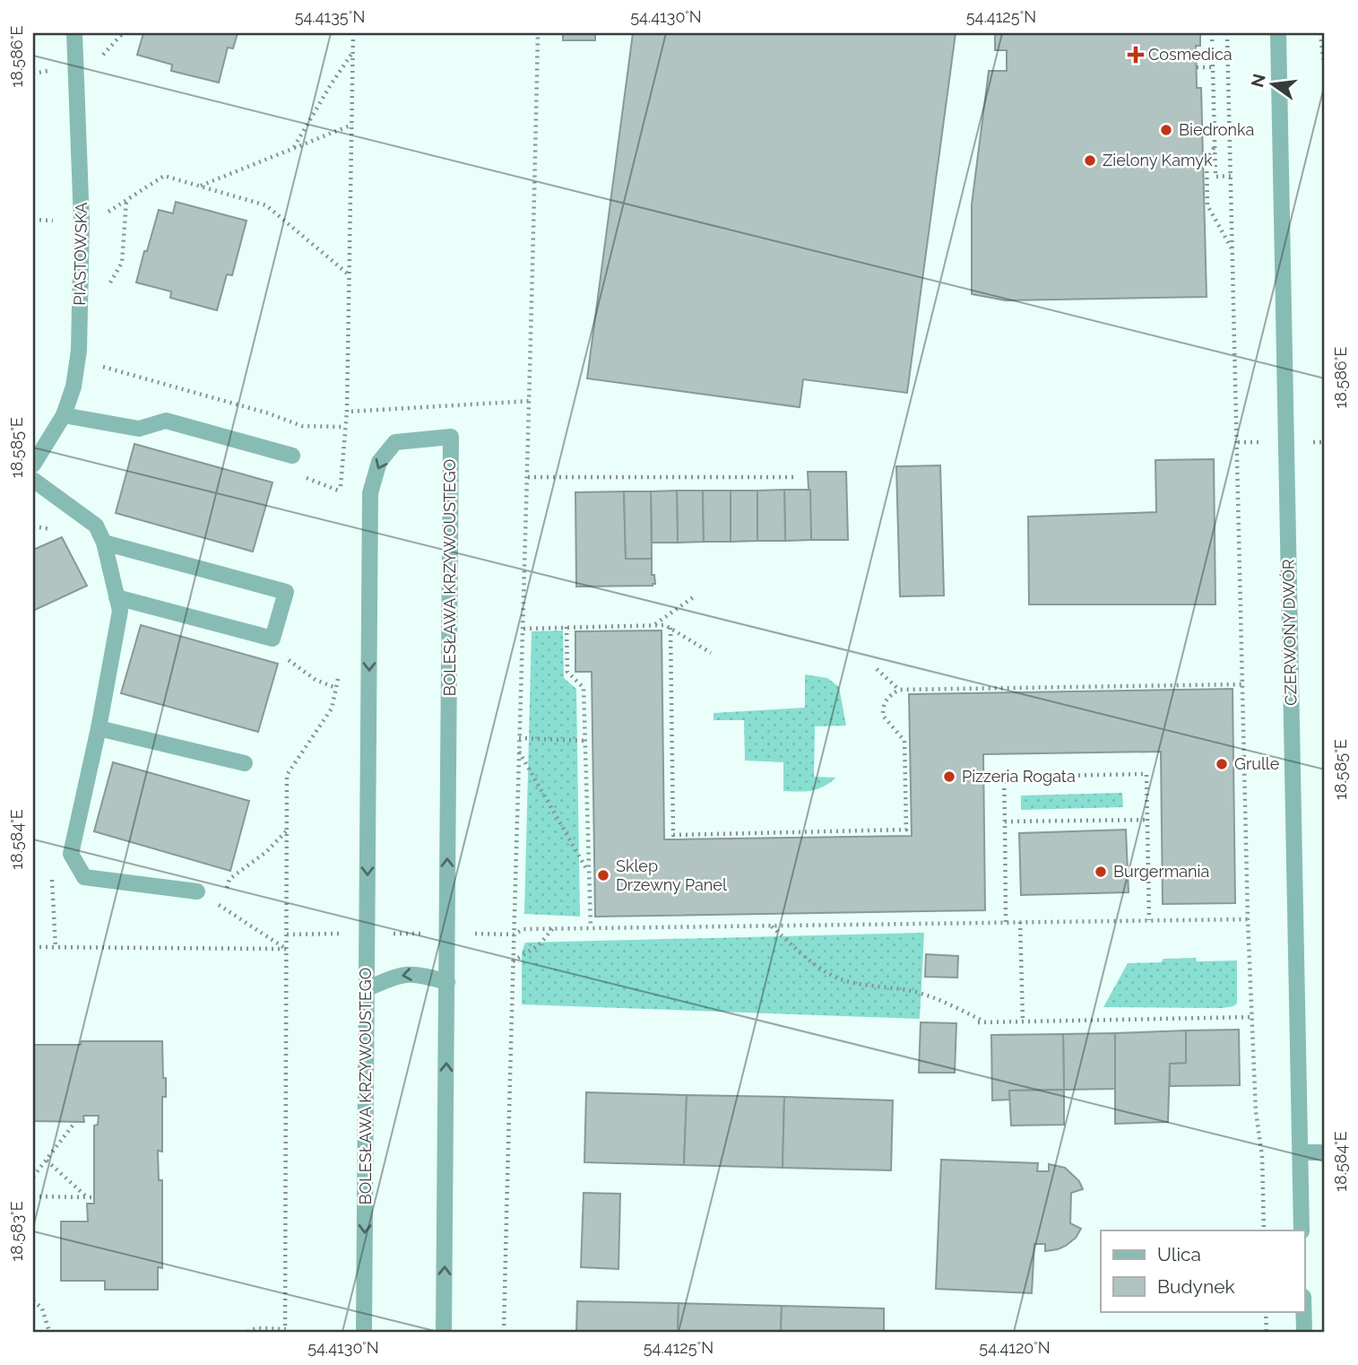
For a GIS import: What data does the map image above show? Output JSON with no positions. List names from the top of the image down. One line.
{"streets":{"street":["PIASTOWSKA","BOLESŁAWA KRZYWOUSTEGO","CZERWONY DWÓR"]},"places":{"health":["Cosmedica"],"other":["Biedronka","Zielony Kamyk","Grulle","Pizzeria Rogata","Burgermania","Sklep Drzewny Panel"]},"legend":["Ulica","Budynek"],"north":"left","coordinates":["54.4135°N","54.4130°N","54.4125°N","18.586°E","18.585°E","18.584°E","18.583°E","54.4120°N"]}
